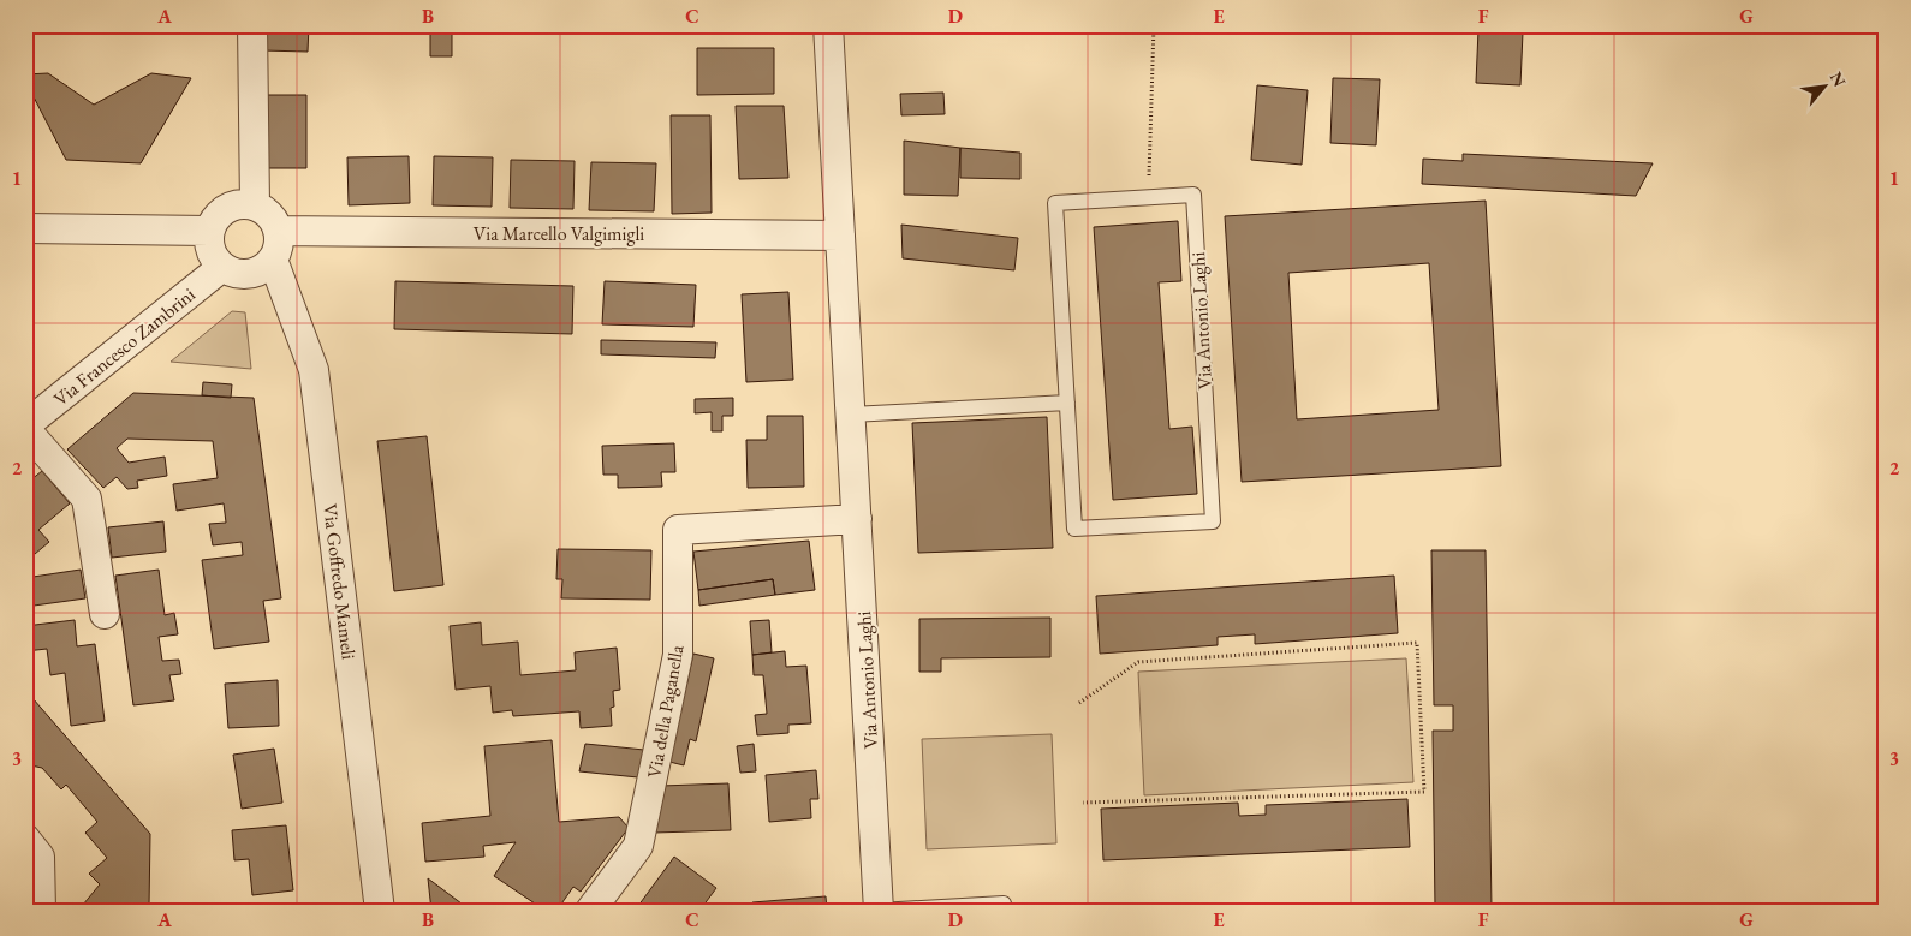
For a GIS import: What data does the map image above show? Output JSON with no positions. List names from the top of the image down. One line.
{"streets":{"street":["Via Marcello Valgimigli","Via Antonio Laghi","Via Francesco Zambrini","Via Goffredo Mameli","Via della Paganella"]},"crossings":[["Via Marcello Valgimigli","Via Antonio Laghi"],["Via Marcello Valgimigli","Via Francesco Zambrini"],["Via Marcello Valgimigli","Via Goffredo Mameli"],["Via Antonio Laghi","Via della Paganella"],["Via Francesco Zambrini","Via Goffredo Mameli"]],"north":"top right","grid":{"columns":["A","B","C","D","E","F","G"],"rows":["1","2","3"]}}
